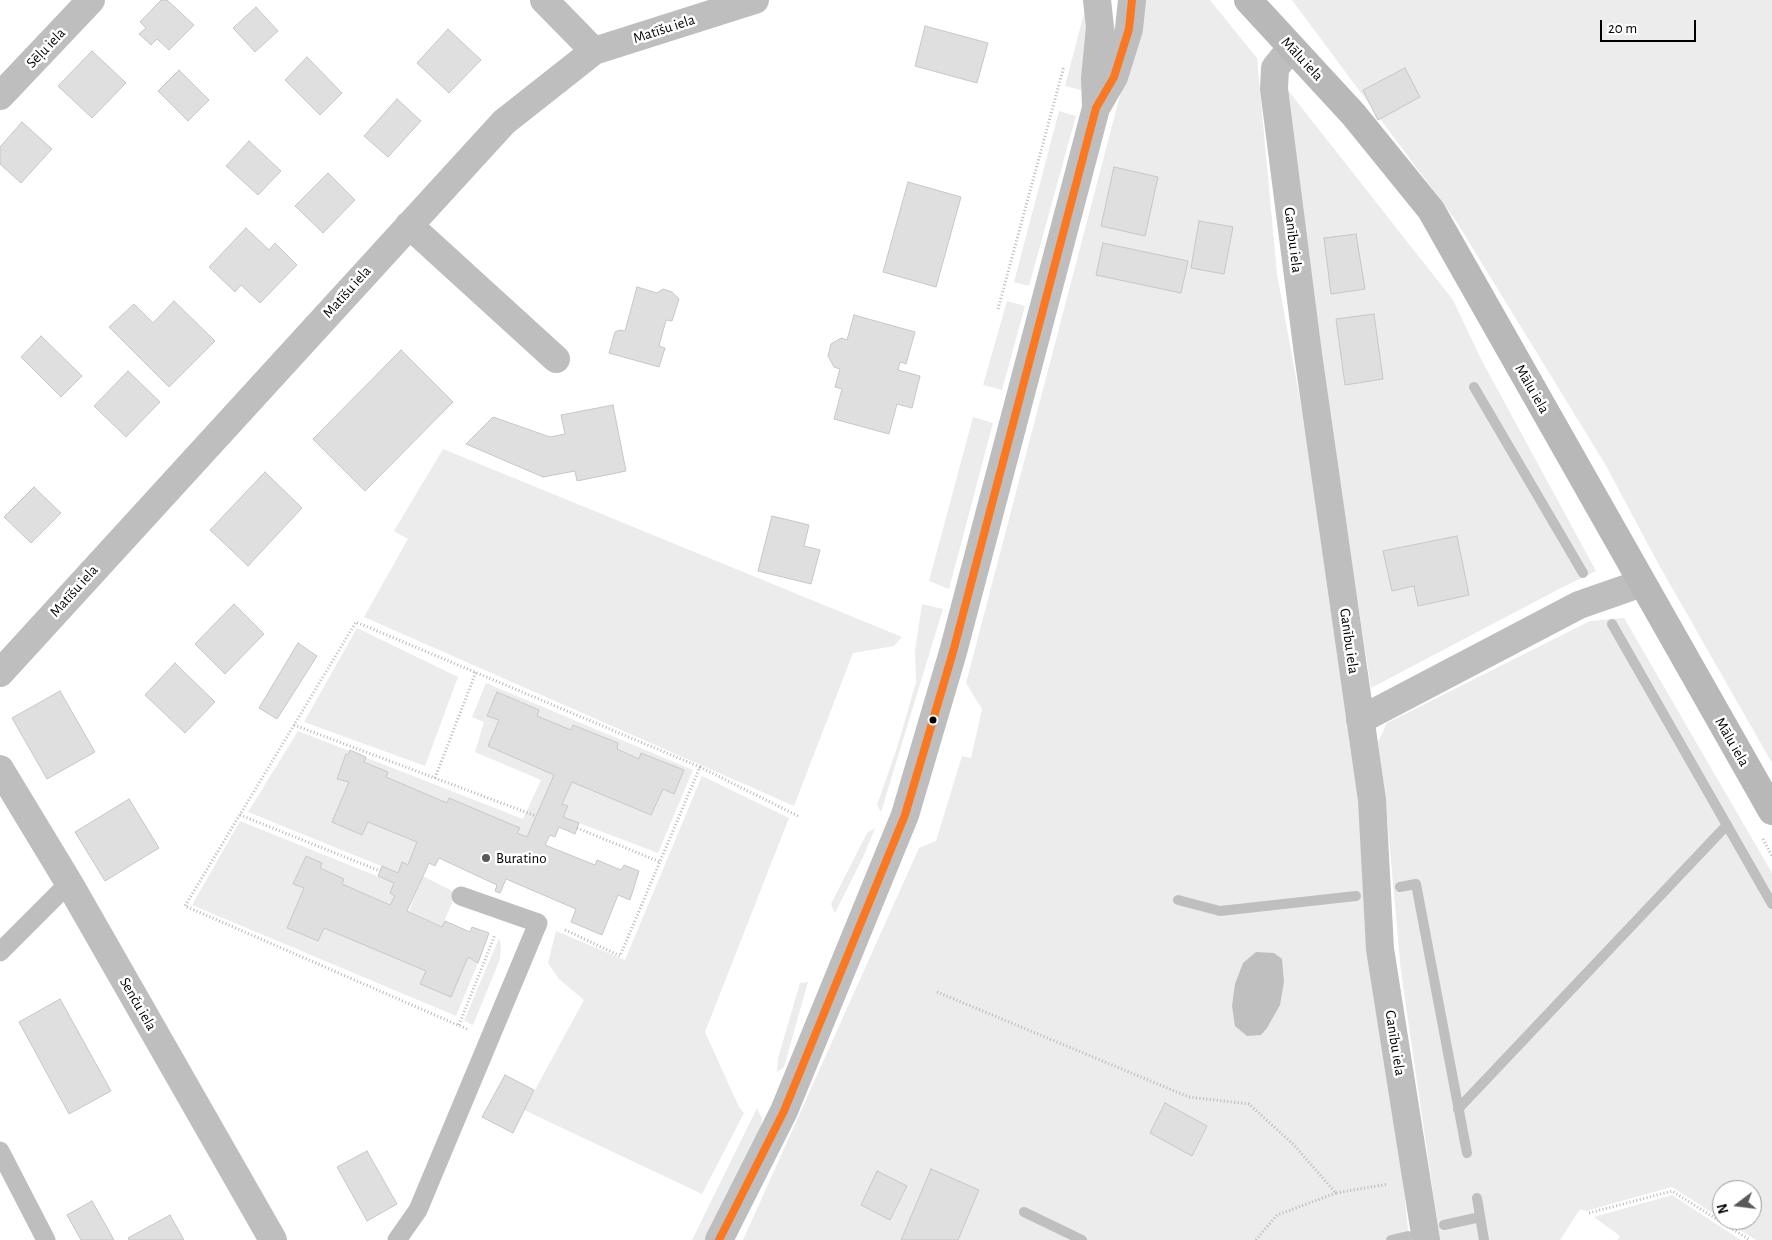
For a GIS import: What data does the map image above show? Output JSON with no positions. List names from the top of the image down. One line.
{"streets":{"main road":["Mālu iela"],"street":["Matīšu iela","Sēļu iela","Ganību iela","Senču iela"]},"crossings":[["Mālu iela","Ganību iela"]],"places":["Buratino"],"scale_bar":"20 m","north":"left"}
